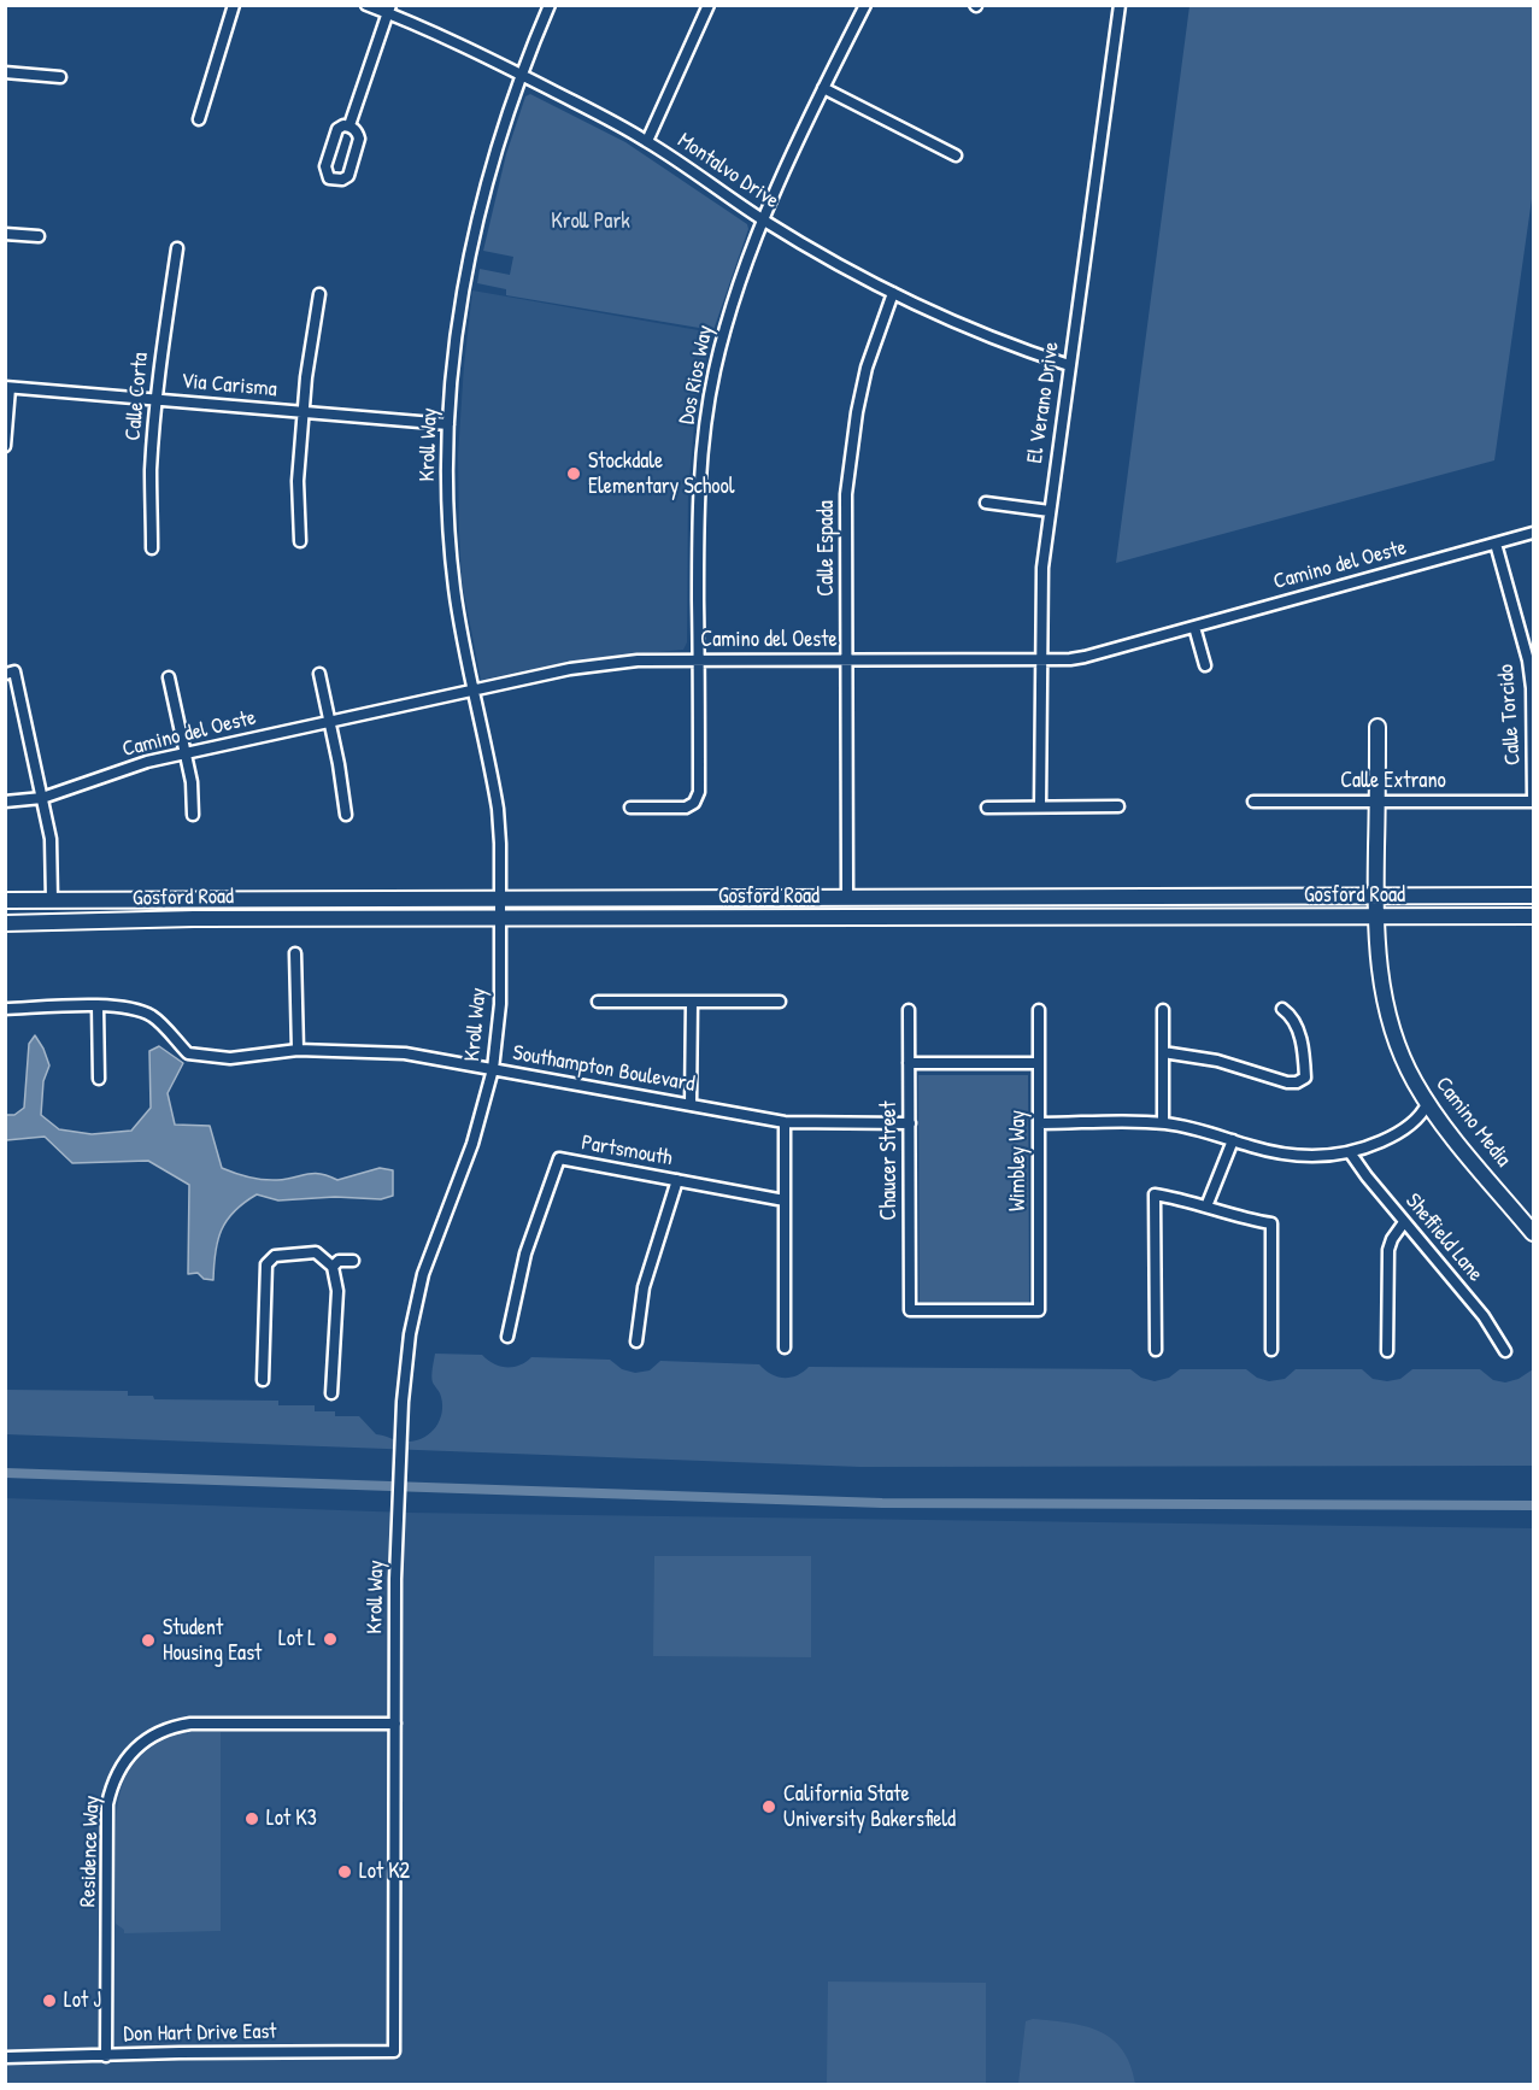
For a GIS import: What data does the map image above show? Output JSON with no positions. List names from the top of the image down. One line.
{"streets":{"main road":["Gosford Road","Camino Media"],"street":["Montalvo Drive","Dos Rios Way","Via Carisma","Calle Corta","El Verano Drive","Kroll Way","Calle Espada","Camino del Oeste","Calle Torcido","Calle Extrano","Southampton Boulevard","Partsmouth","Chaucer Street","Wimbley Way","Sheffield Lane","Residence Way","Don Hart Drive East"]},"crossings":[["Montalvo Drive","Dos Rios Way"],["Montalvo Drive","El Verano Drive"],["Montalvo Drive","Kroll Way"],["Montalvo Drive","Calle Espada"],["Dos Rios Way","Camino del Oeste"],["Via Carisma","Calle Corta"],["Via Carisma","Kroll Way"],["El Verano Drive","Camino del Oeste"],["Kroll Way","Camino del Oeste"],["Kroll Way","Gosford Road"],["Kroll Way","Southampton Boulevard"],["Kroll Way","Residence Way"],["Kroll Way","Don Hart Drive East"],["Calle Espada","Camino del Oeste"],["Calle Espada","Gosford Road"],["Camino del Oeste","Calle Torcido"],["Calle Torcido","Calle Extrano"],["Calle Extrano","Camino Media"],["Gosford Road","Camino Media"],["Southampton Boulevard","Chaucer Street"],["Chaucer Street","Wimbley Way"],["Residence Way","Don Hart Drive East"]],"parks":["Kroll Park"],"places":["Stockdale Elementary School","Lot L","Student Housing East","California State University Bakersfield","Lot K3","Lot K2","Lot J"]}
